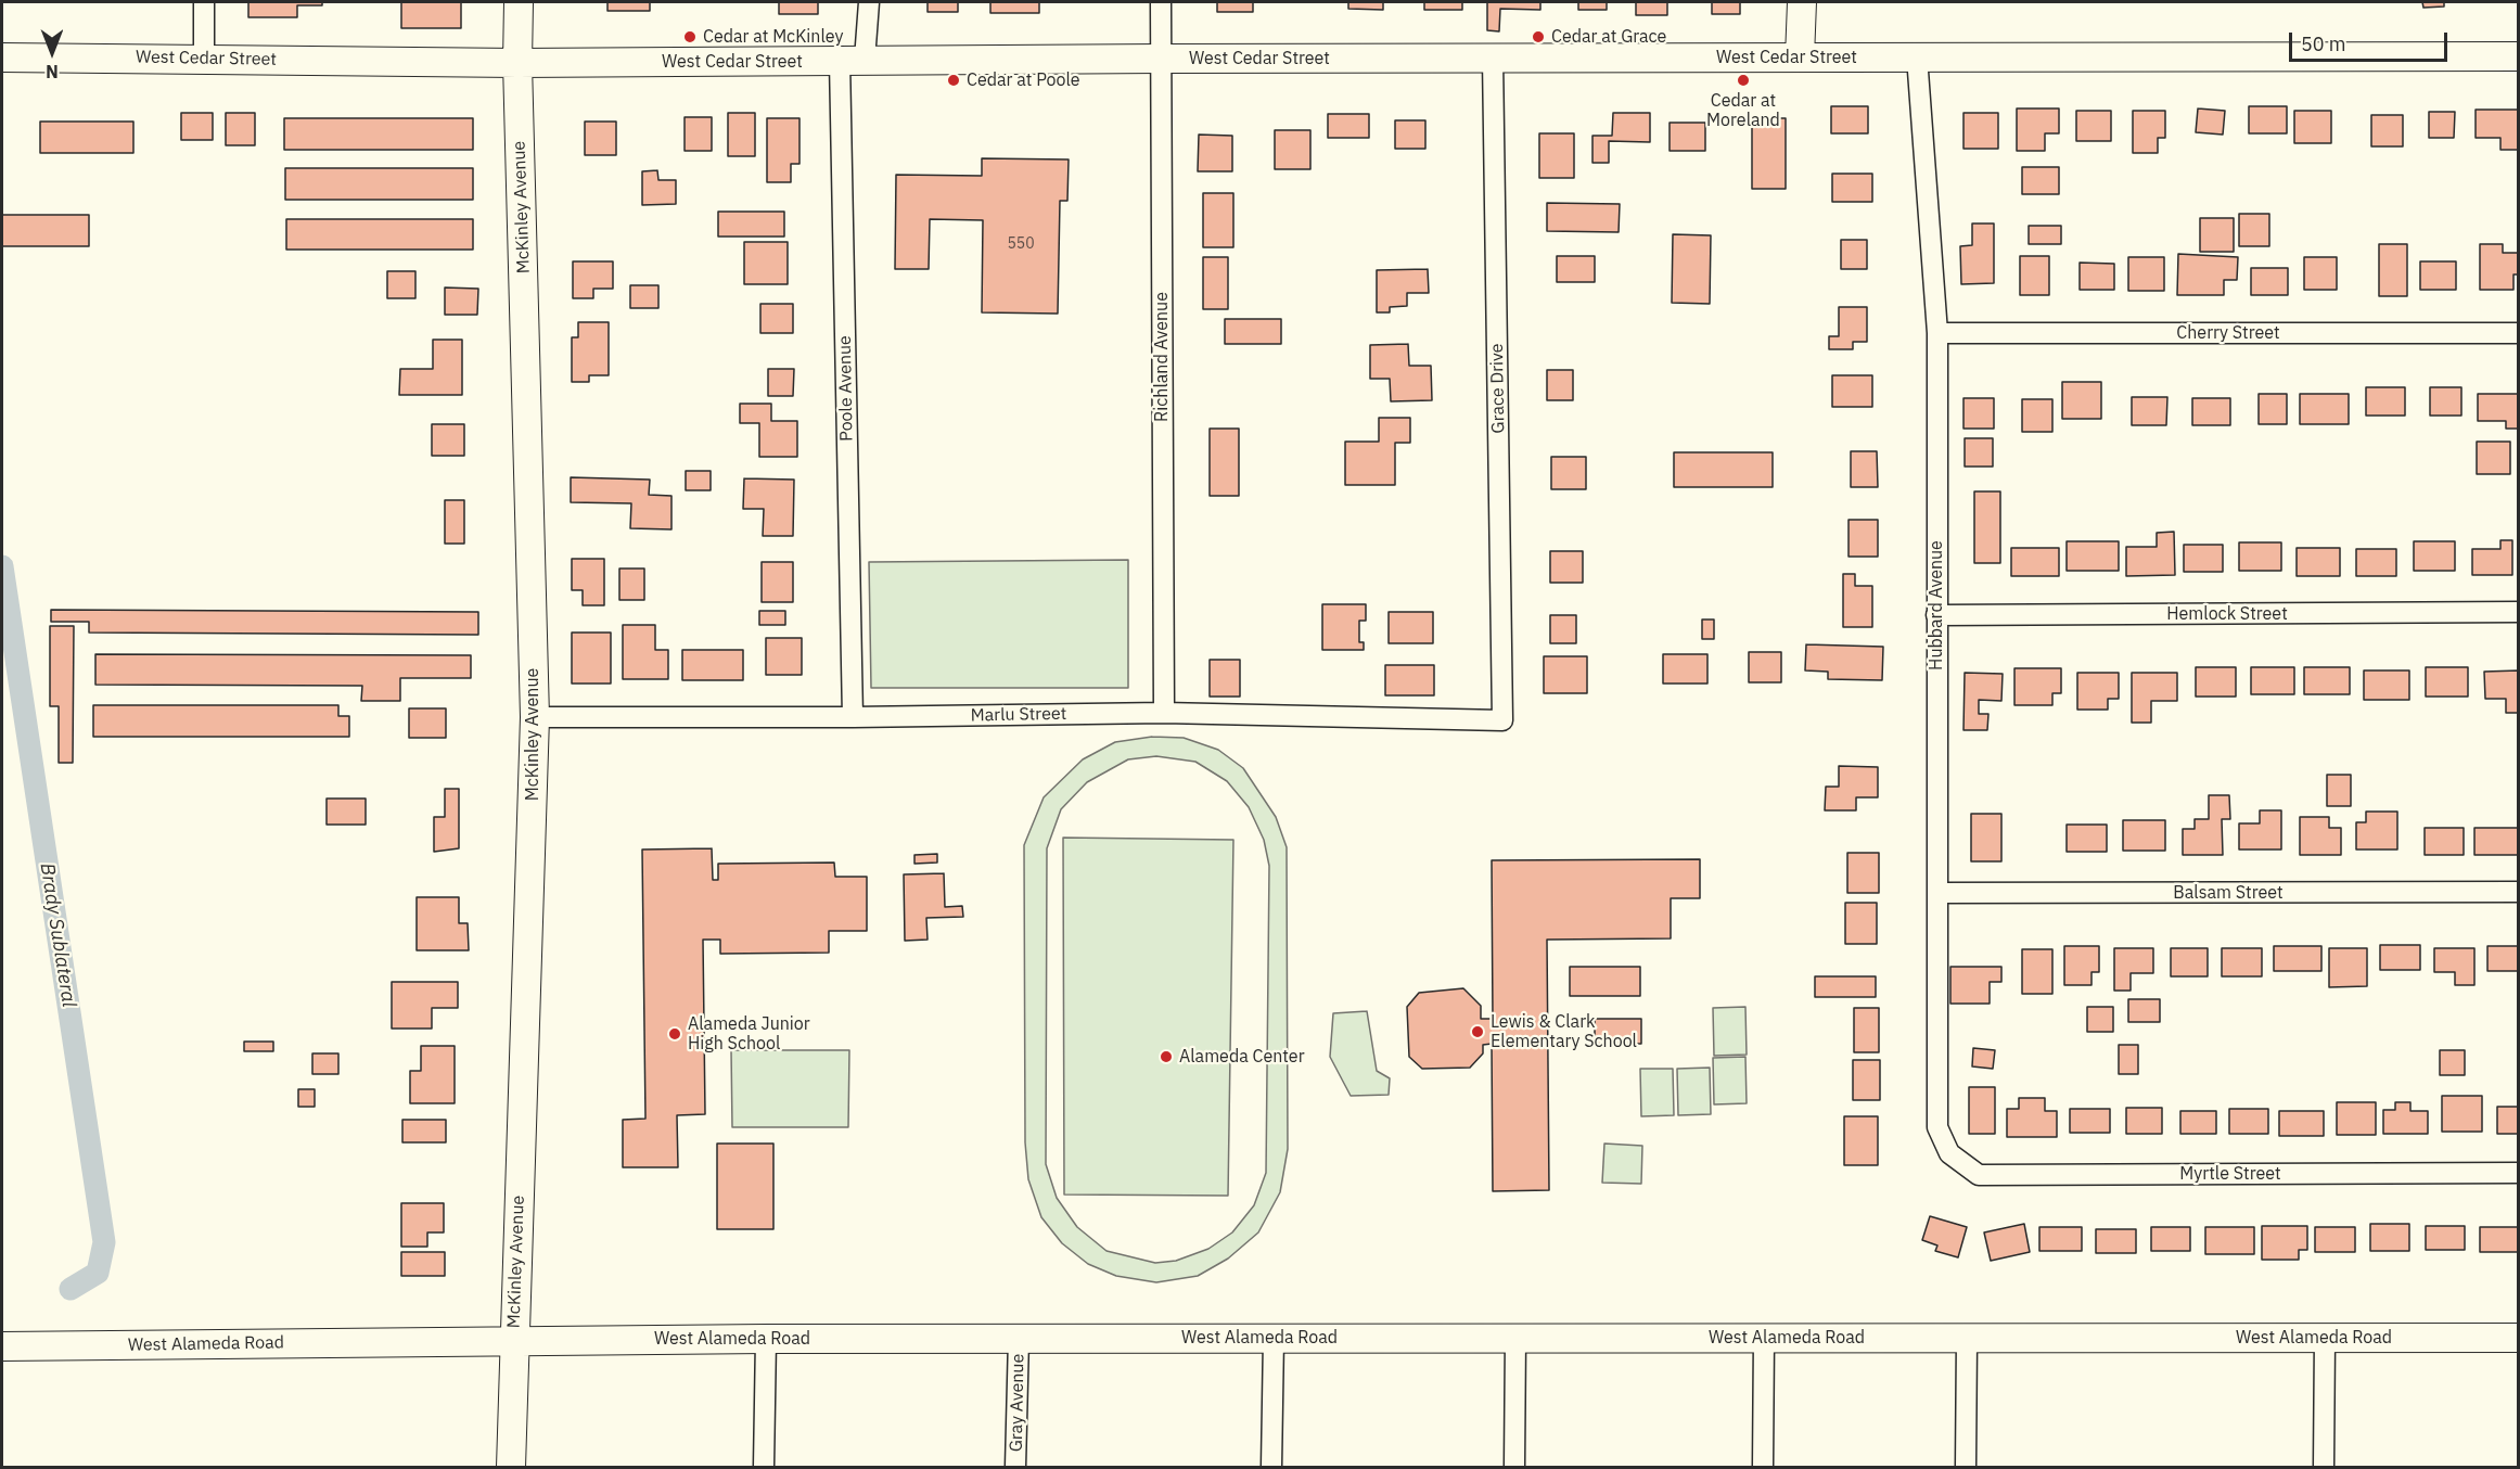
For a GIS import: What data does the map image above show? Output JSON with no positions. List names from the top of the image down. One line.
{"streets":{"street":["West Cedar Street","McKinley Avenue","Cherry Street","Richland Avenue","Poole Avenue","Grace Drive","Hubbard Avenue","Hemlock Street","Marlu Street","Balsam Street","Myrtle Street","West Alameda Road","Gray Avenue"]},"crossings":[["West Cedar Street","McKinley Avenue"],["West Cedar Street","Richland Avenue"],["West Cedar Street","Poole Avenue"],["West Cedar Street","Grace Drive"],["West Cedar Street","Hubbard Avenue"],["McKinley Avenue","Marlu Street"],["McKinley Avenue","West Alameda Road"],["Cherry Street","Hubbard Avenue"],["Richland Avenue","Marlu Street"],["Poole Avenue","Marlu Street"],["Grace Drive","Marlu Street"],["Hubbard Avenue","Hemlock Street"],["Hubbard Avenue","Balsam Street"],["Hubbard Avenue","Myrtle Street"],["West Alameda Road","Gray Avenue"]],"water":["Brady Sublateral"],"places":["Cedar at McKinley","Cedar at Grace","Cedar at Poole","Cedar at Moreland","Lewis & Clark Elementary School","Alameda Junior High School","Alameda Center"],"house_numbers":["550"],"scale_bar":"50 m","north":"bottom"}
